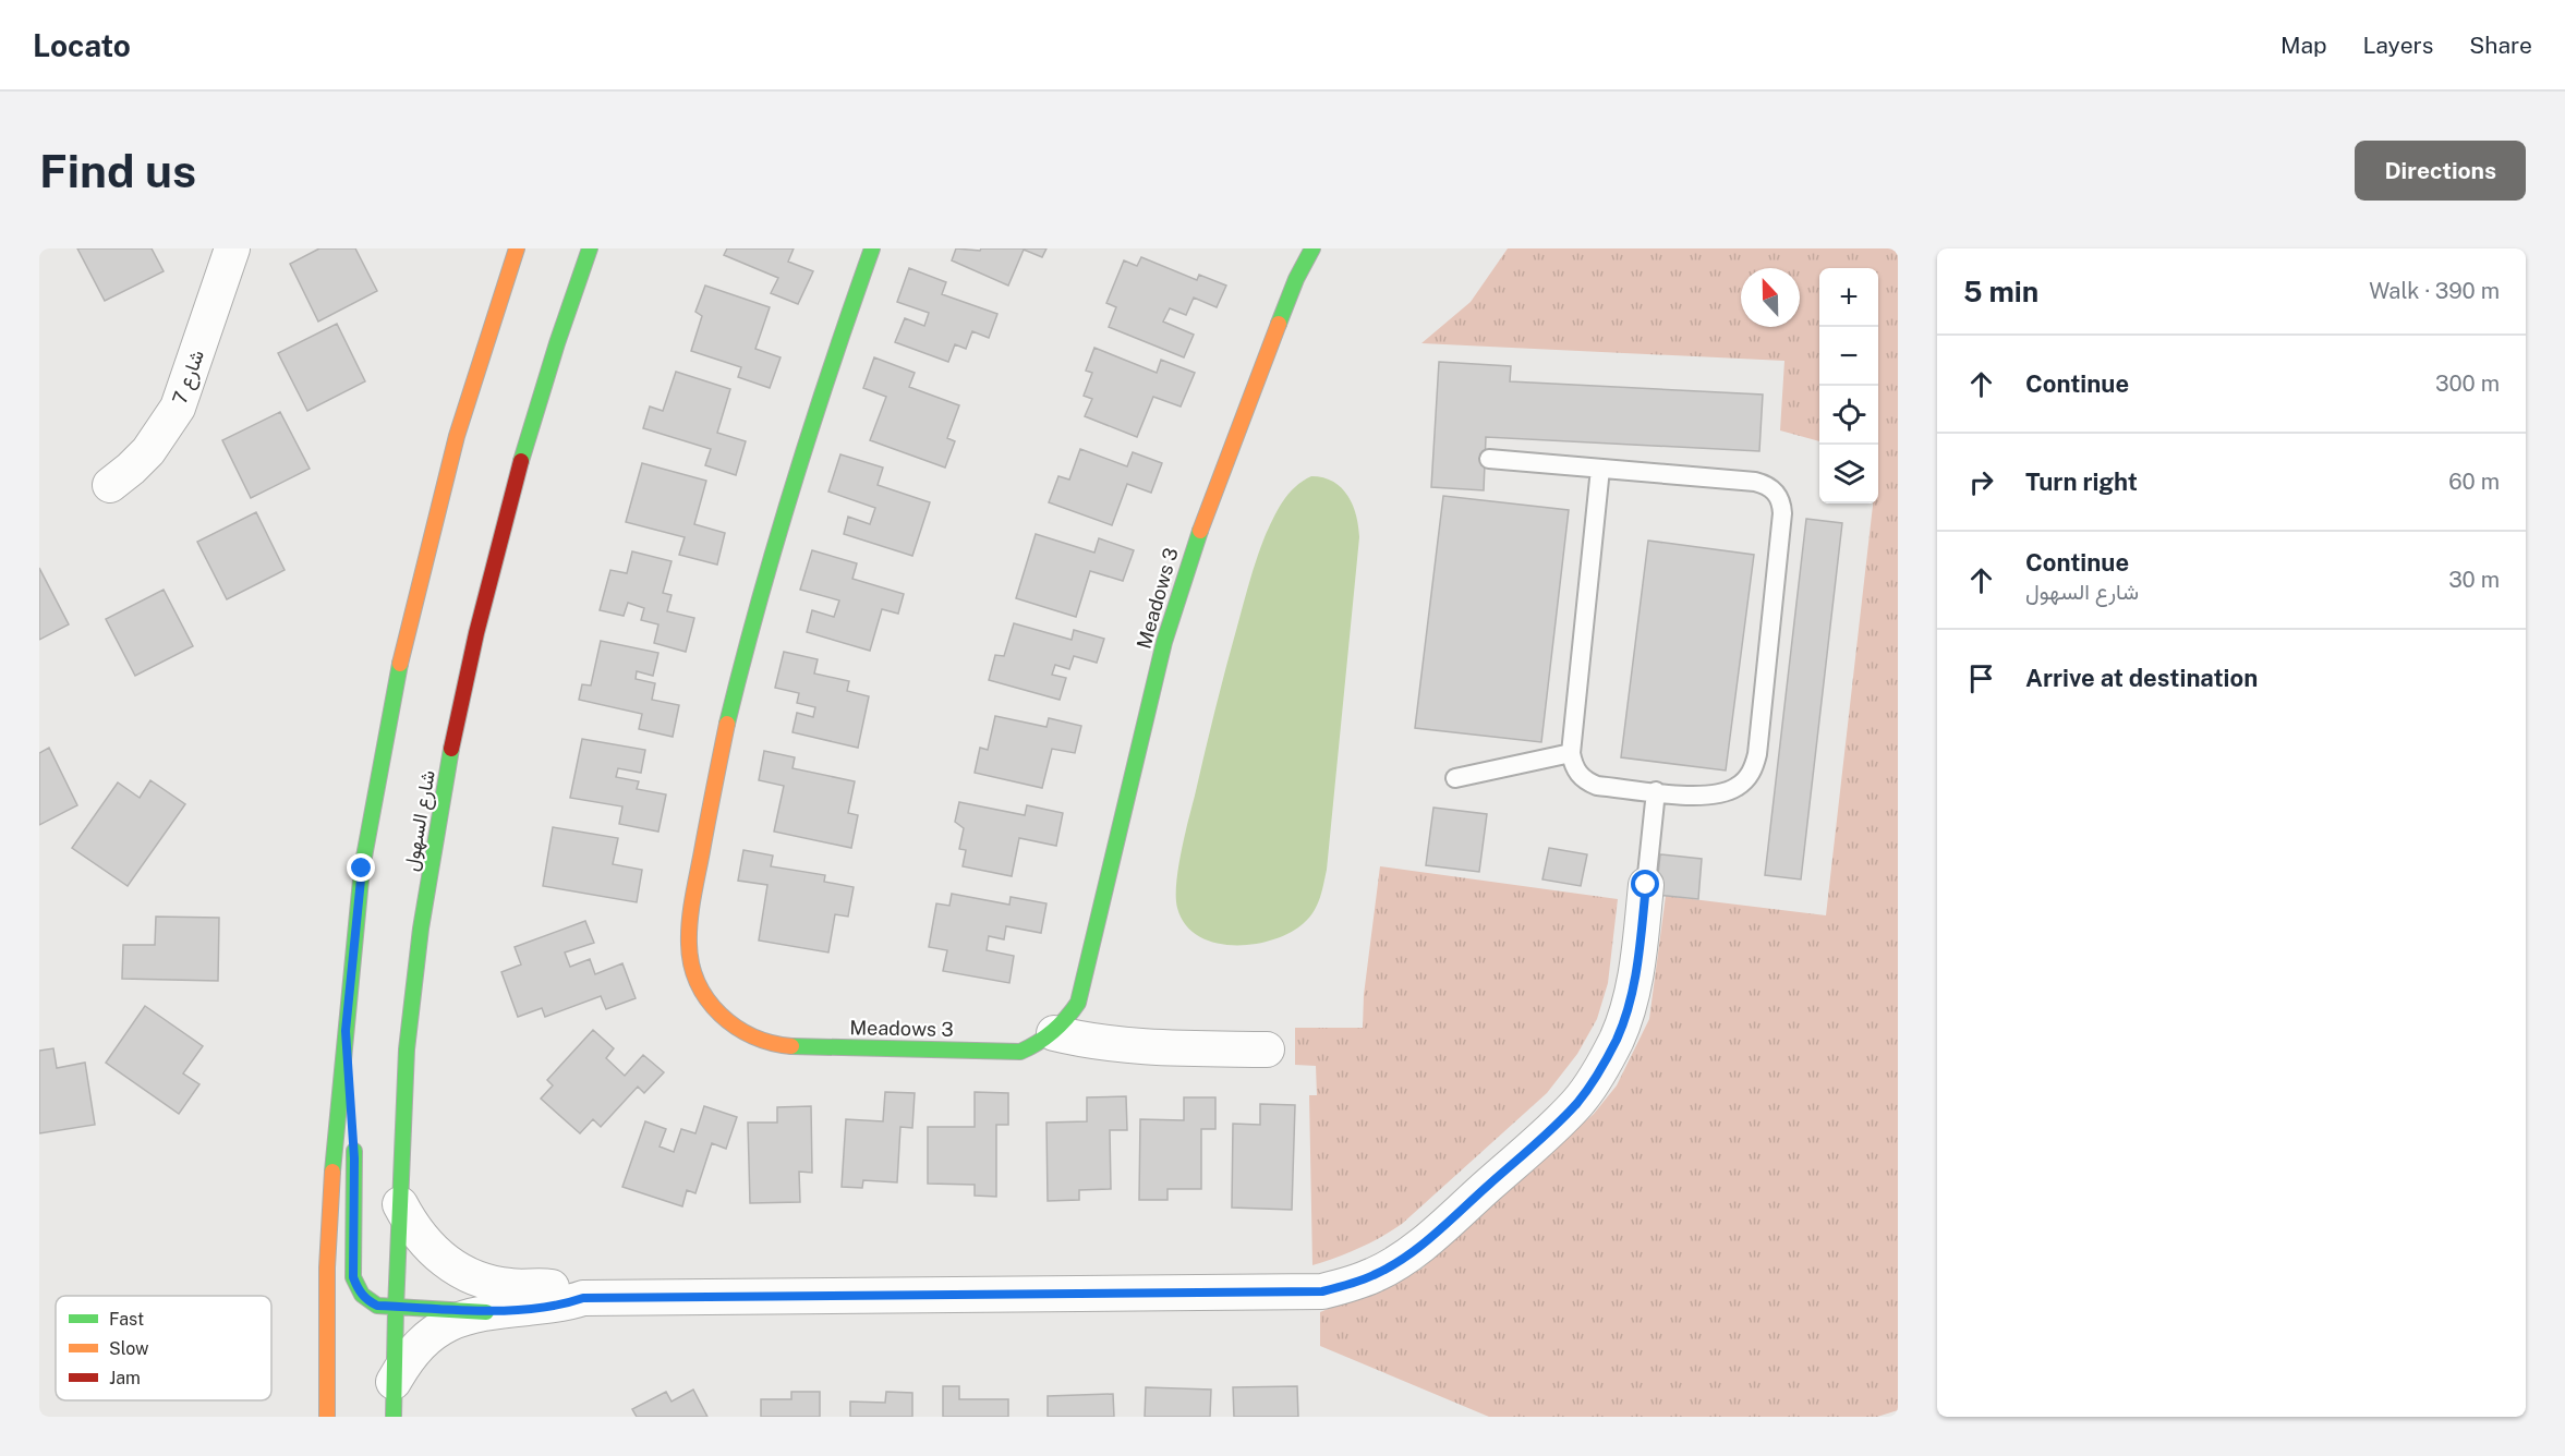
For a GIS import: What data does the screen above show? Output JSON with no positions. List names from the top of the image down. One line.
{"streets":{"main road":["Meadows 3","شارع السهول"],"street":["شارع 7"]},"legend":["Fast","Slow","Jam"],"north":"top","page":{"header":"Locato","nav":["Map","Layers","Share"],"buttons":"Directions","title":"Find us","heading":["5 min","Walk · 390 m"],"map_buttons":["+","−"],"list":[["Continue","300 m"],["Turn right","60 m"],["Continue","شارع السهول","30 m"],"Arrive at destination"]}}
